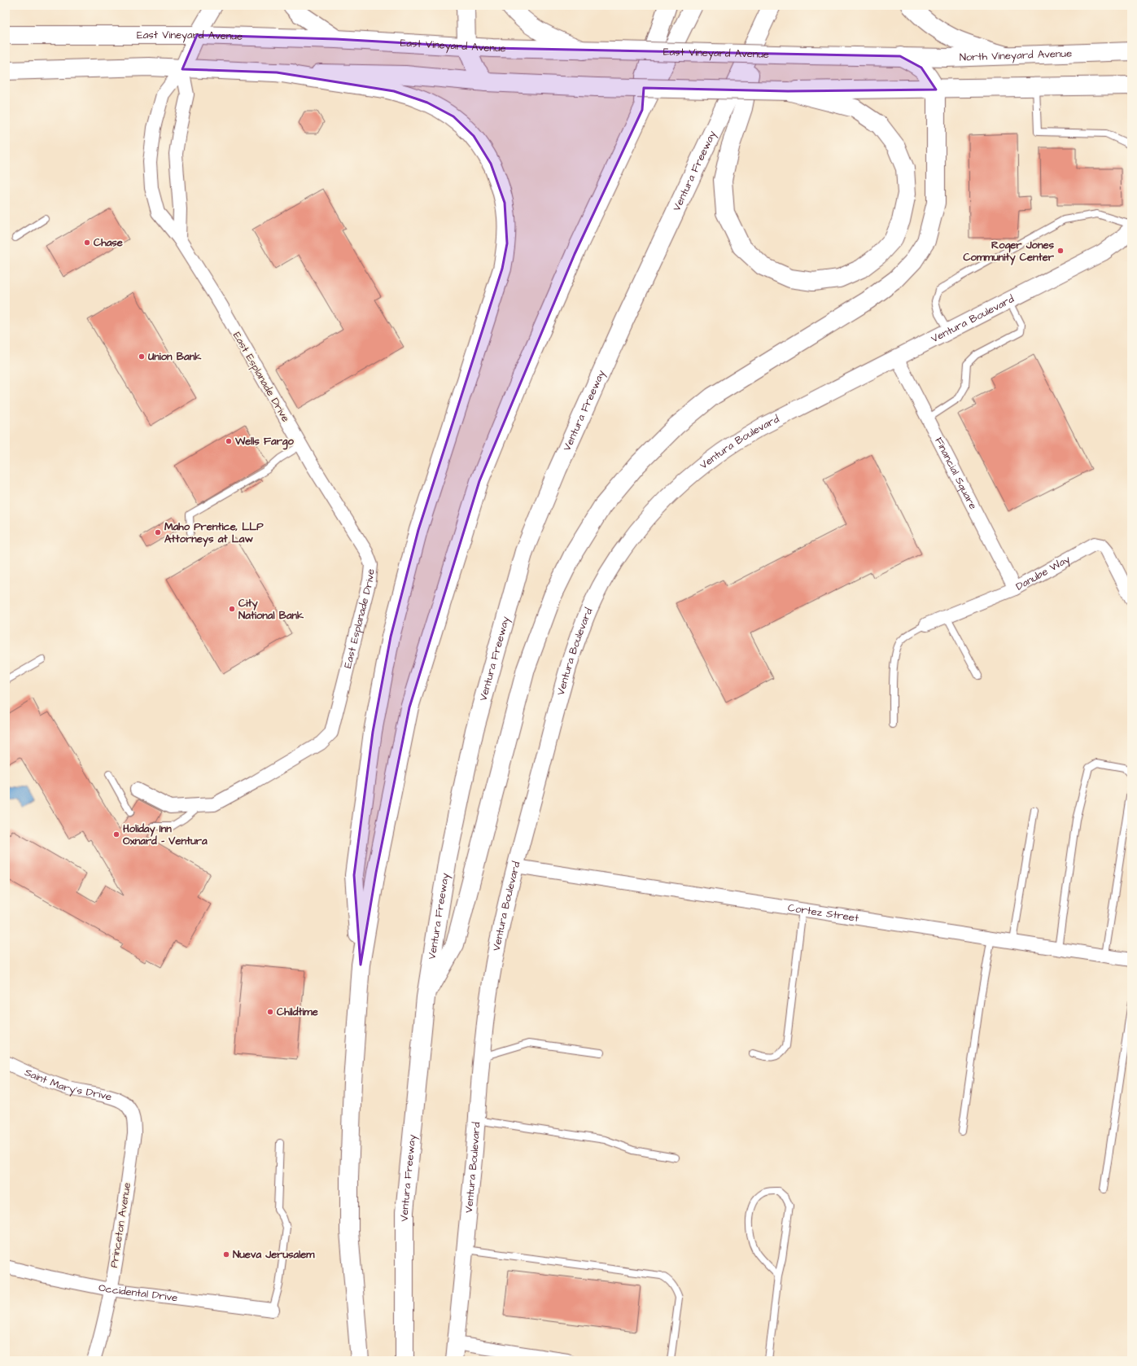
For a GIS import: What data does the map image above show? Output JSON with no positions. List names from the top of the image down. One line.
{"streets":{"main road":["East Vineyard Avenue","North Vineyard Avenue","Ventura Freeway"],"street":["Ventura Boulevard","East Esplanade Drive","Financial Square","Danube Way","Cortez Street","Saint Mary's Drive","Princeton Avenue","Occidental Drive"]},"crossings":[["East Vineyard Avenue","North Vineyard Avenue"],["Ventura Boulevard","Financial Square"],["Ventura Boulevard","Cortez Street"],["Financial Square","Danube Way"],["Saint Mary's Drive","Princeton Avenue"],["Princeton Avenue","Occidental Drive"]],"places":["Chase","Roger Jones Community Center","Union Bank","Wells Fargo","Maho Prentice, LLP Attorneys at Law","City National Bank","Holiday Inn Oxnard - Ventura","Childtime","Nueva Jerusalem"]}
